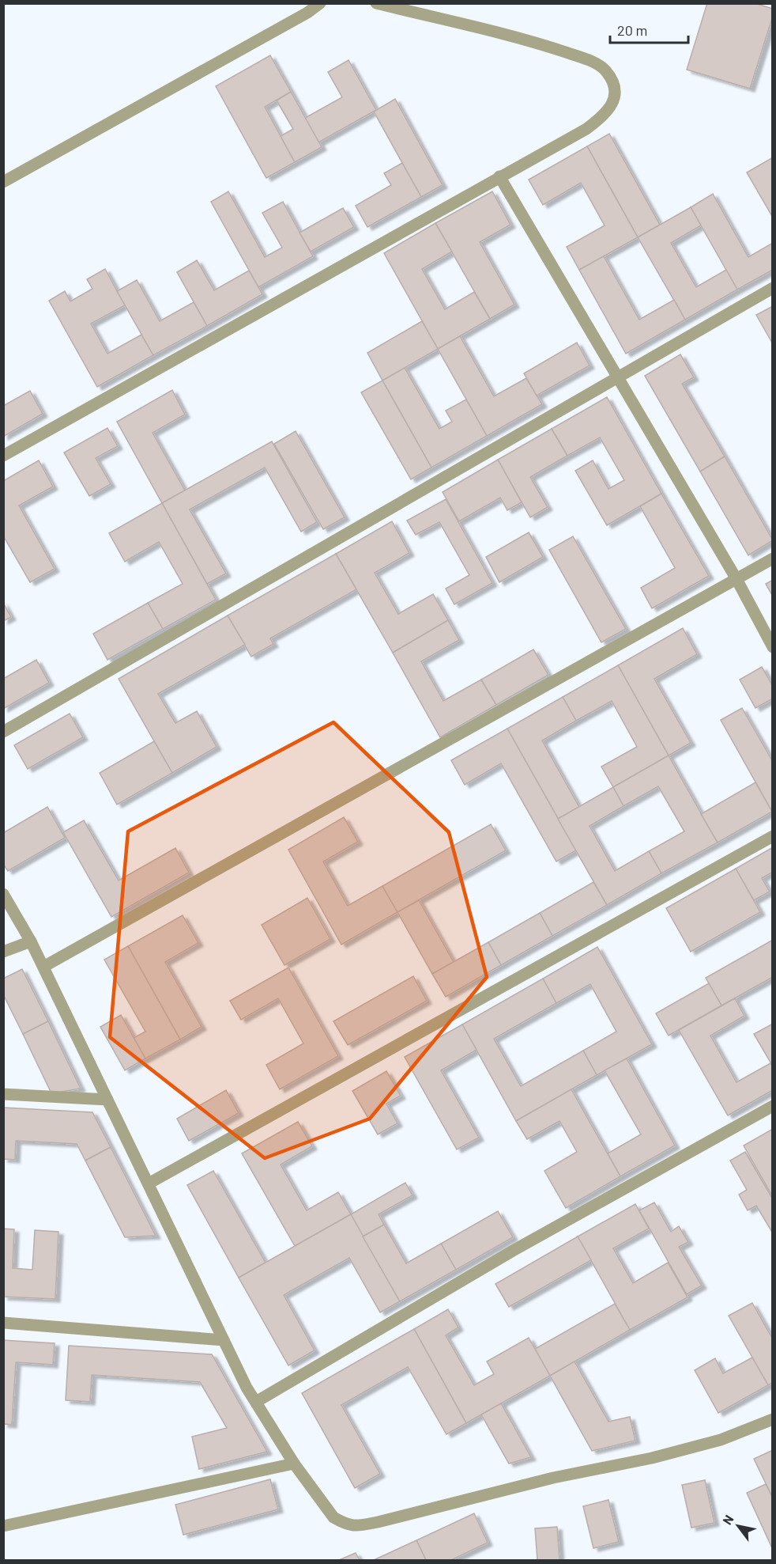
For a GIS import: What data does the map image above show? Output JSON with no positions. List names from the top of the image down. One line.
{"scale_bar":"20 m","north":"top left"}
